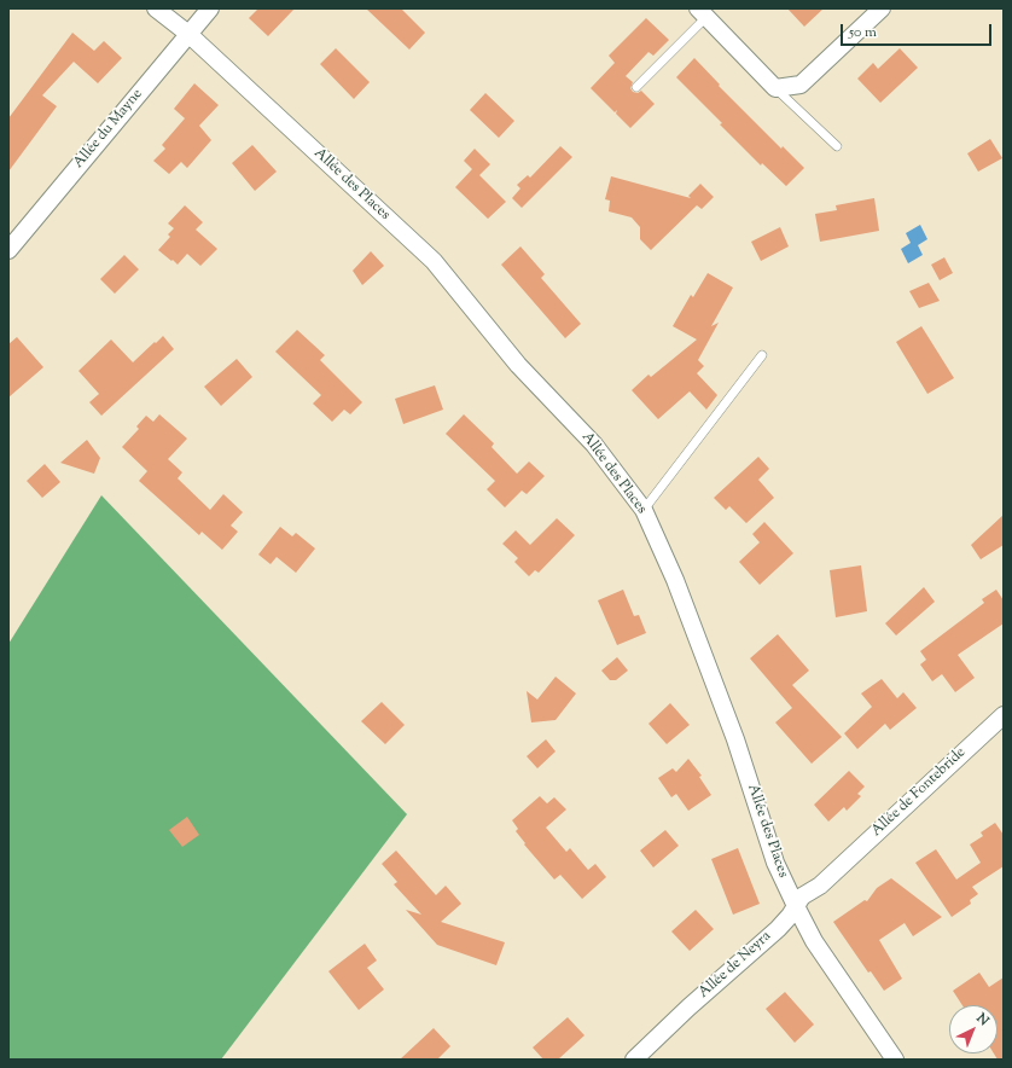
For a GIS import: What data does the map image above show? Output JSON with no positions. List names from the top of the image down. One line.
{"streets":{"street":["Allée du Mayne","Allée des Places","Allée de Fontebride","Allée de Neyra"]},"crossings":[["Allée du Mayne","Allée des Places"],["Allée des Places","Allée de Neyra"],["Allée de Fontebride","Allée de Neyra"]],"scale_bar":"50 m","north":"top right"}
